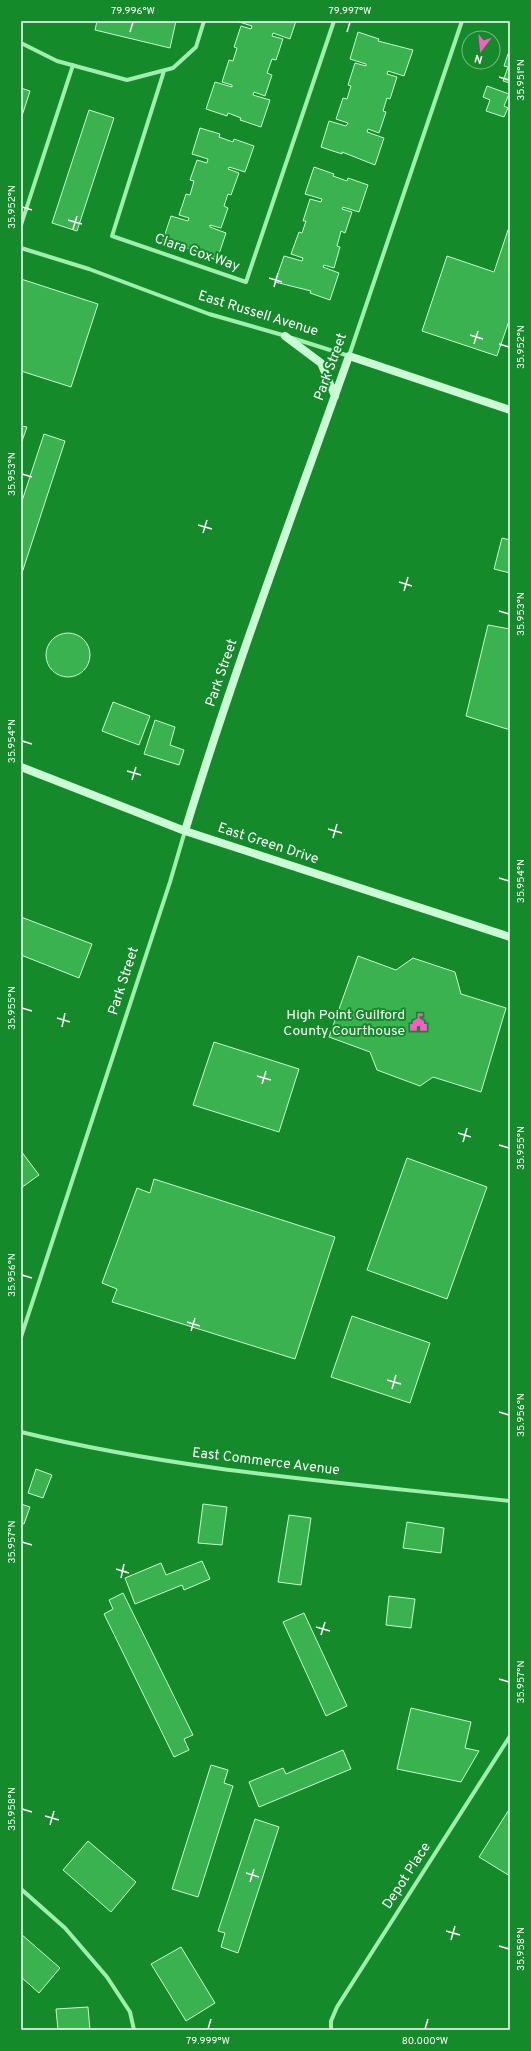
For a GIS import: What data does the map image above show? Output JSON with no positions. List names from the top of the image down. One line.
{"streets":{"main road":["East Russell Avenue","Park Street","East Green Drive"],"street":["Clara Cox Way","East Commerce Avenue","Depot Place"]},"crossings":[["East Russell Avenue","Park Street"],["Park Street","East Green Drive"]],"places":{"public building":["High Point Guilford County Courthouse"]},"north":"bottom","coordinates":["79.996°W","79.997°W","35.951°N","35.952°N","35.953°N","35.954°N","35.955°N","35.956°N","35.957°N","35.958°N","79.999°W","80.000°W"]}
